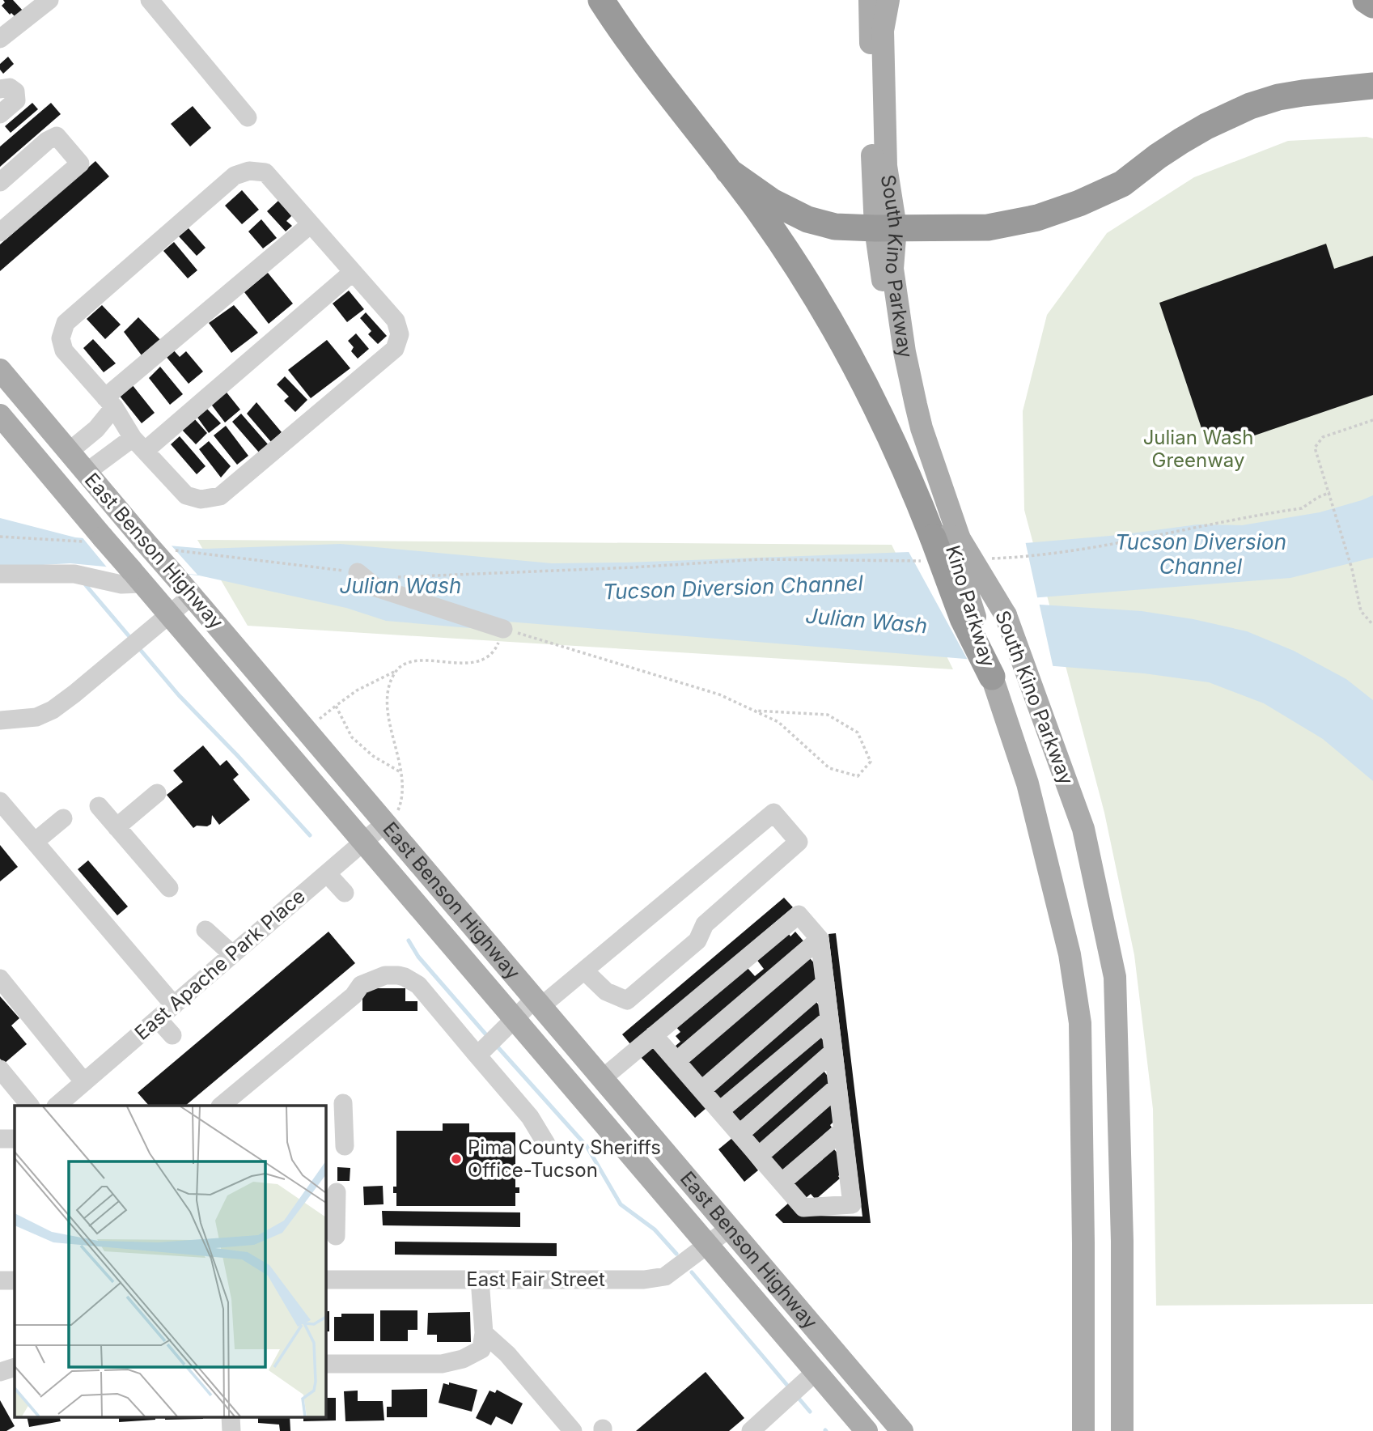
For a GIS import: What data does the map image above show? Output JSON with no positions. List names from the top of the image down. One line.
{"streets":{"main road":["South Kino Parkway","East Benson Highway"],"street":["East Apache Park Place","East Fair Street"]},"crossings":[["East Benson Highway","East Apache Park Place"],["East Benson Highway","East Fair Street"]],"water":["Tucson Diversion Channel","Julian Wash"],"parks":["Julian Wash Greenway"],"places":["Pima County Sheriffs Office-Tucson"]}
